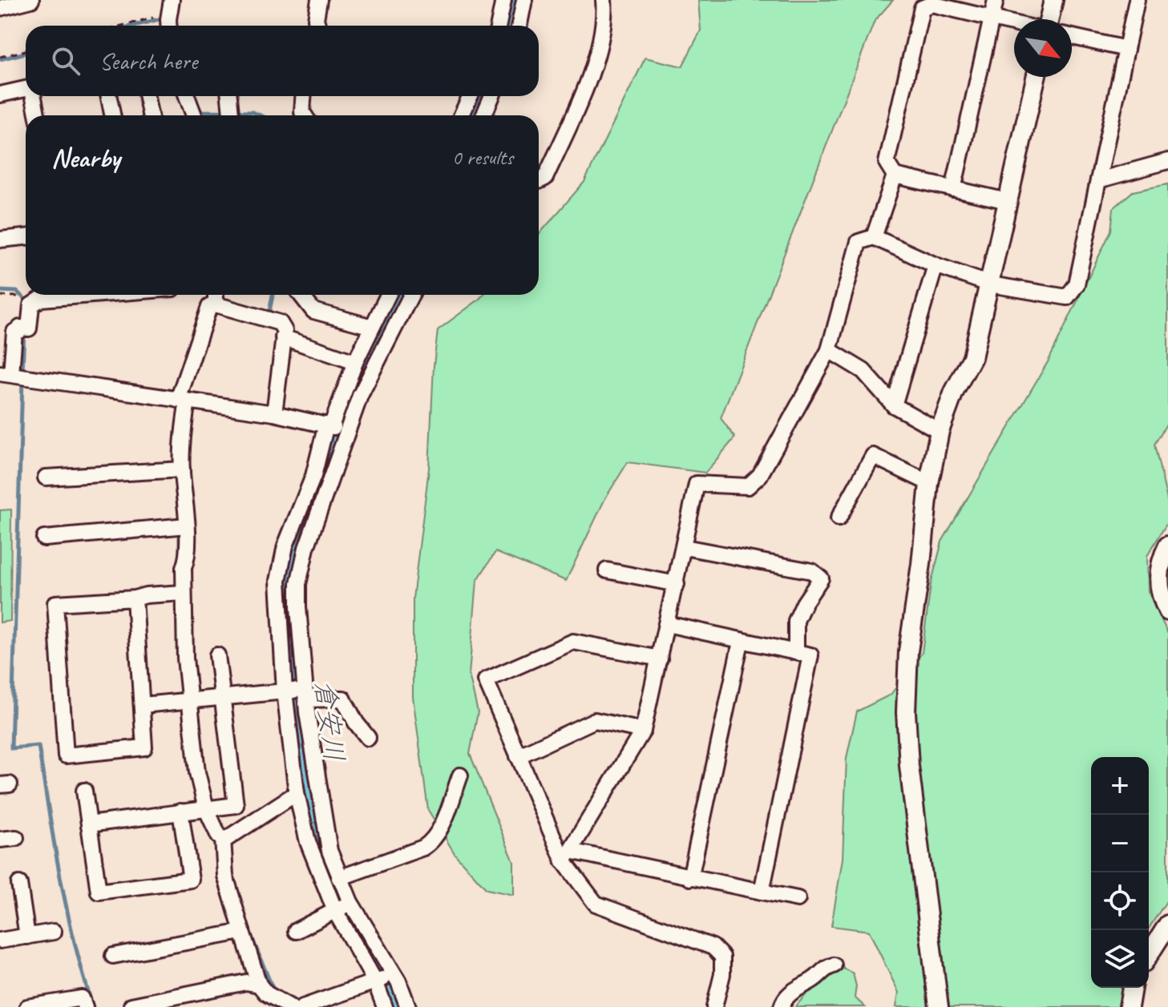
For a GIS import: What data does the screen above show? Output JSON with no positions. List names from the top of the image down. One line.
{"water":["倉安川"],"north":"bottom right","page":{"search":"Search here","heading":["Nearby","0 results"],"map_buttons":["+","−"]}}
